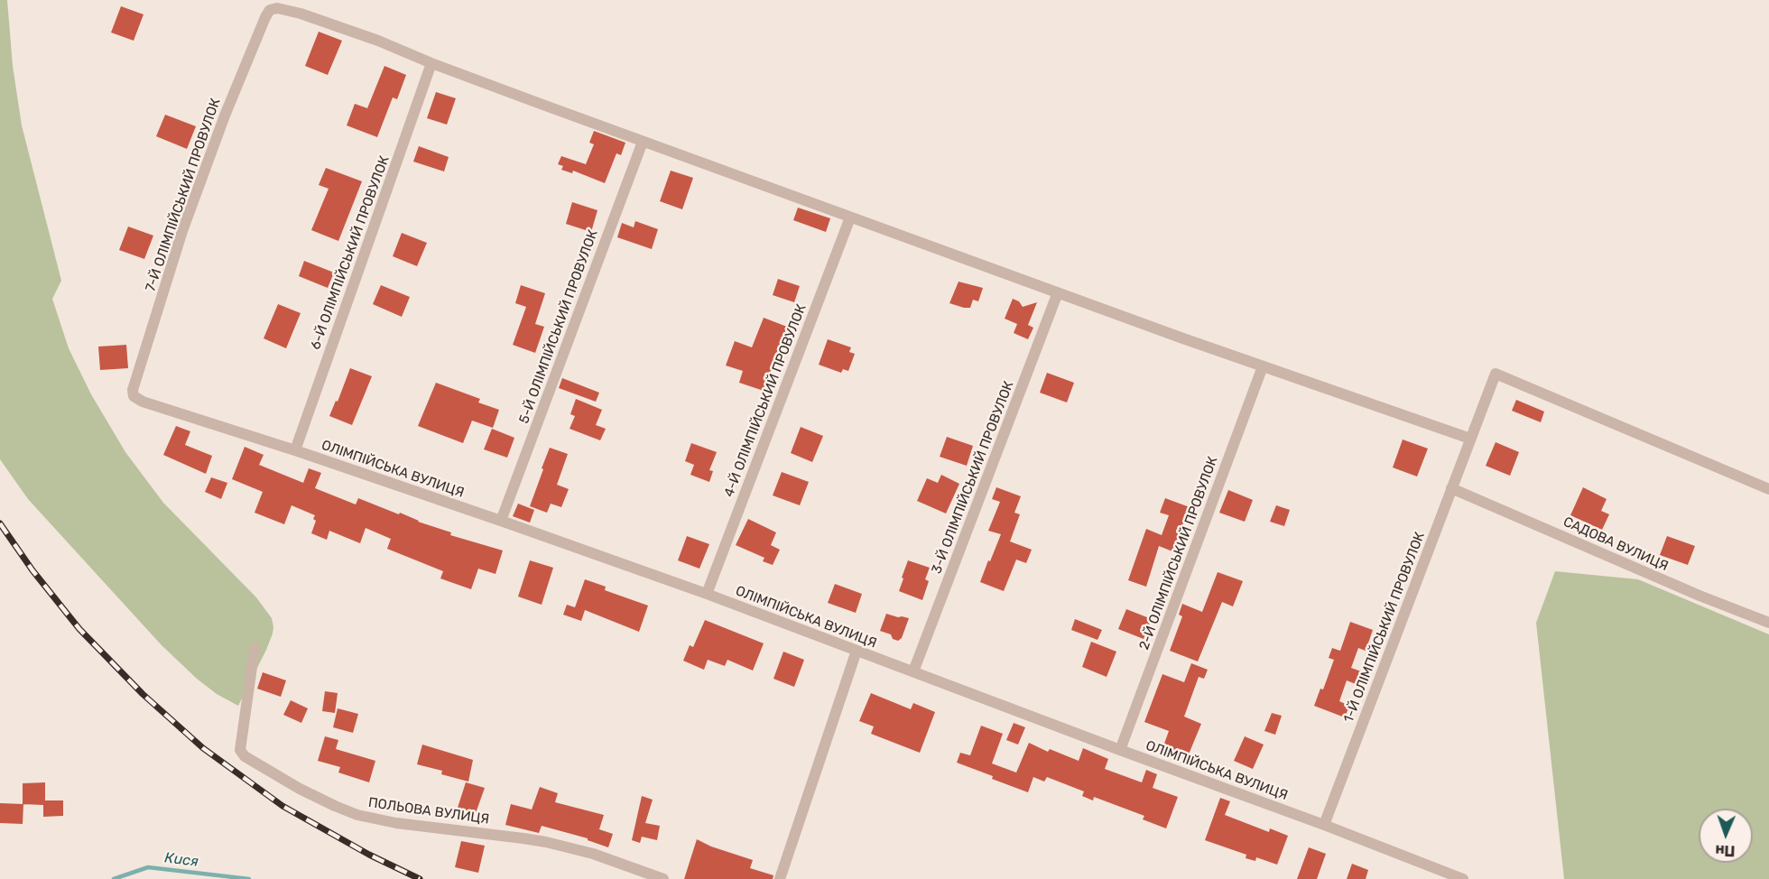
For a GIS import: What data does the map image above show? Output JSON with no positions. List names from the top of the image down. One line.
{"streets":{"street":["7-Й ОЛІМПІЙСЬКИЙ ПРОВУЛОК","6-Й ОЛІМПІЙСЬКИЙ ПРОВУЛОК","5-Й ОЛІМПІЙСЬКИЙ ПРОВУЛОК","4-Й ОЛІМПІЙСЬКИЙ ПРОВУЛОК","ОЛІМПІЙСЬКА ВУЛИЦЯ","3-Й ОЛІМПІЙСЬКИЙ ПРОВУЛОК","САДОВА ВУЛИЦЯ","2-Й ОЛІМПІЙСЬКИЙ ПРОВУЛОК","1-Й ОЛІМПІЙСЬКИЙ ПРОВУЛОК","ПОЛЬОВА ВУЛИЦЯ"]},"crossings":[["7-Й ОЛІМПІЙСЬКИЙ ПРОВУЛОК","6-Й ОЛІМПІЙСЬКИЙ ПРОВУЛОК"],["7-Й ОЛІМПІЙСЬКИЙ ПРОВУЛОК","ОЛІМПІЙСЬКА ВУЛИЦЯ"],["6-Й ОЛІМПІЙСЬКИЙ ПРОВУЛОК","ОЛІМПІЙСЬКА ВУЛИЦЯ"],["5-Й ОЛІМПІЙСЬКИЙ ПРОВУЛОК","ОЛІМПІЙСЬКА ВУЛИЦЯ"],["4-Й ОЛІМПІЙСЬКИЙ ПРОВУЛОК","ОЛІМПІЙСЬКА ВУЛИЦЯ"],["ОЛІМПІЙСЬКА ВУЛИЦЯ","3-Й ОЛІМПІЙСЬКИЙ ПРОВУЛОК"],["ОЛІМПІЙСЬКА ВУЛИЦЯ","2-Й ОЛІМПІЙСЬКИЙ ПРОВУЛОК"],["ОЛІМПІЙСЬКА ВУЛИЦЯ","1-Й ОЛІМПІЙСЬКИЙ ПРОВУЛОК"],["САДОВА ВУЛИЦЯ","1-Й ОЛІМПІЙСЬКИЙ ПРОВУЛОК"]],"water":["Кися"],"north":"bottom"}
